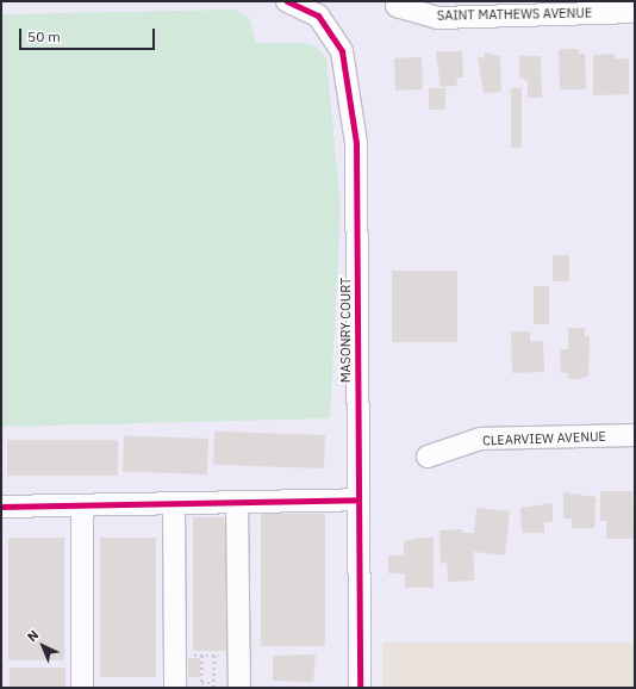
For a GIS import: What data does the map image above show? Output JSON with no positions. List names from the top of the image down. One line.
{"streets":{"street":["SAINT MATHEWS AVENUE","MASONRY COURT","CLEARVIEW AVENUE"]},"scale_bar":"50 m","north":"top left"}
